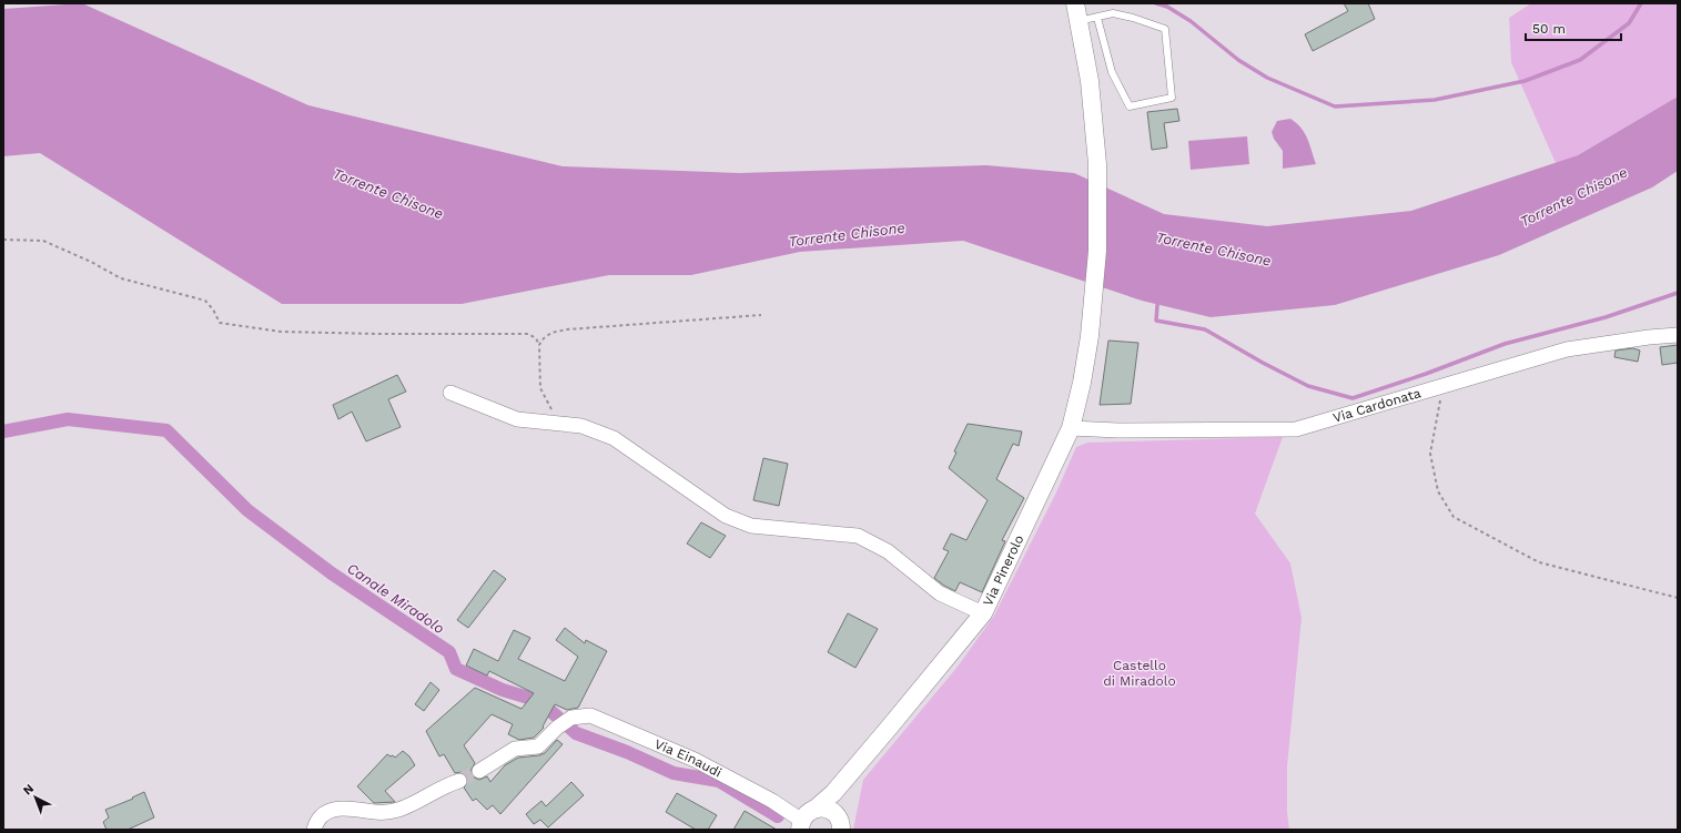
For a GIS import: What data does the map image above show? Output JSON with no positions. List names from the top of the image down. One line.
{"streets":{"street":["Via Cardonata","Via Pinerolo","Via Einaudi"]},"crossings":[["Via Cardonata","Via Pinerolo"],["Via Pinerolo","Via Einaudi"]],"water":["Torrente Chisone","Canale Miradolo"],"parks":["Castello di Miradolo"],"scale_bar":"50 m","north":"top left"}
